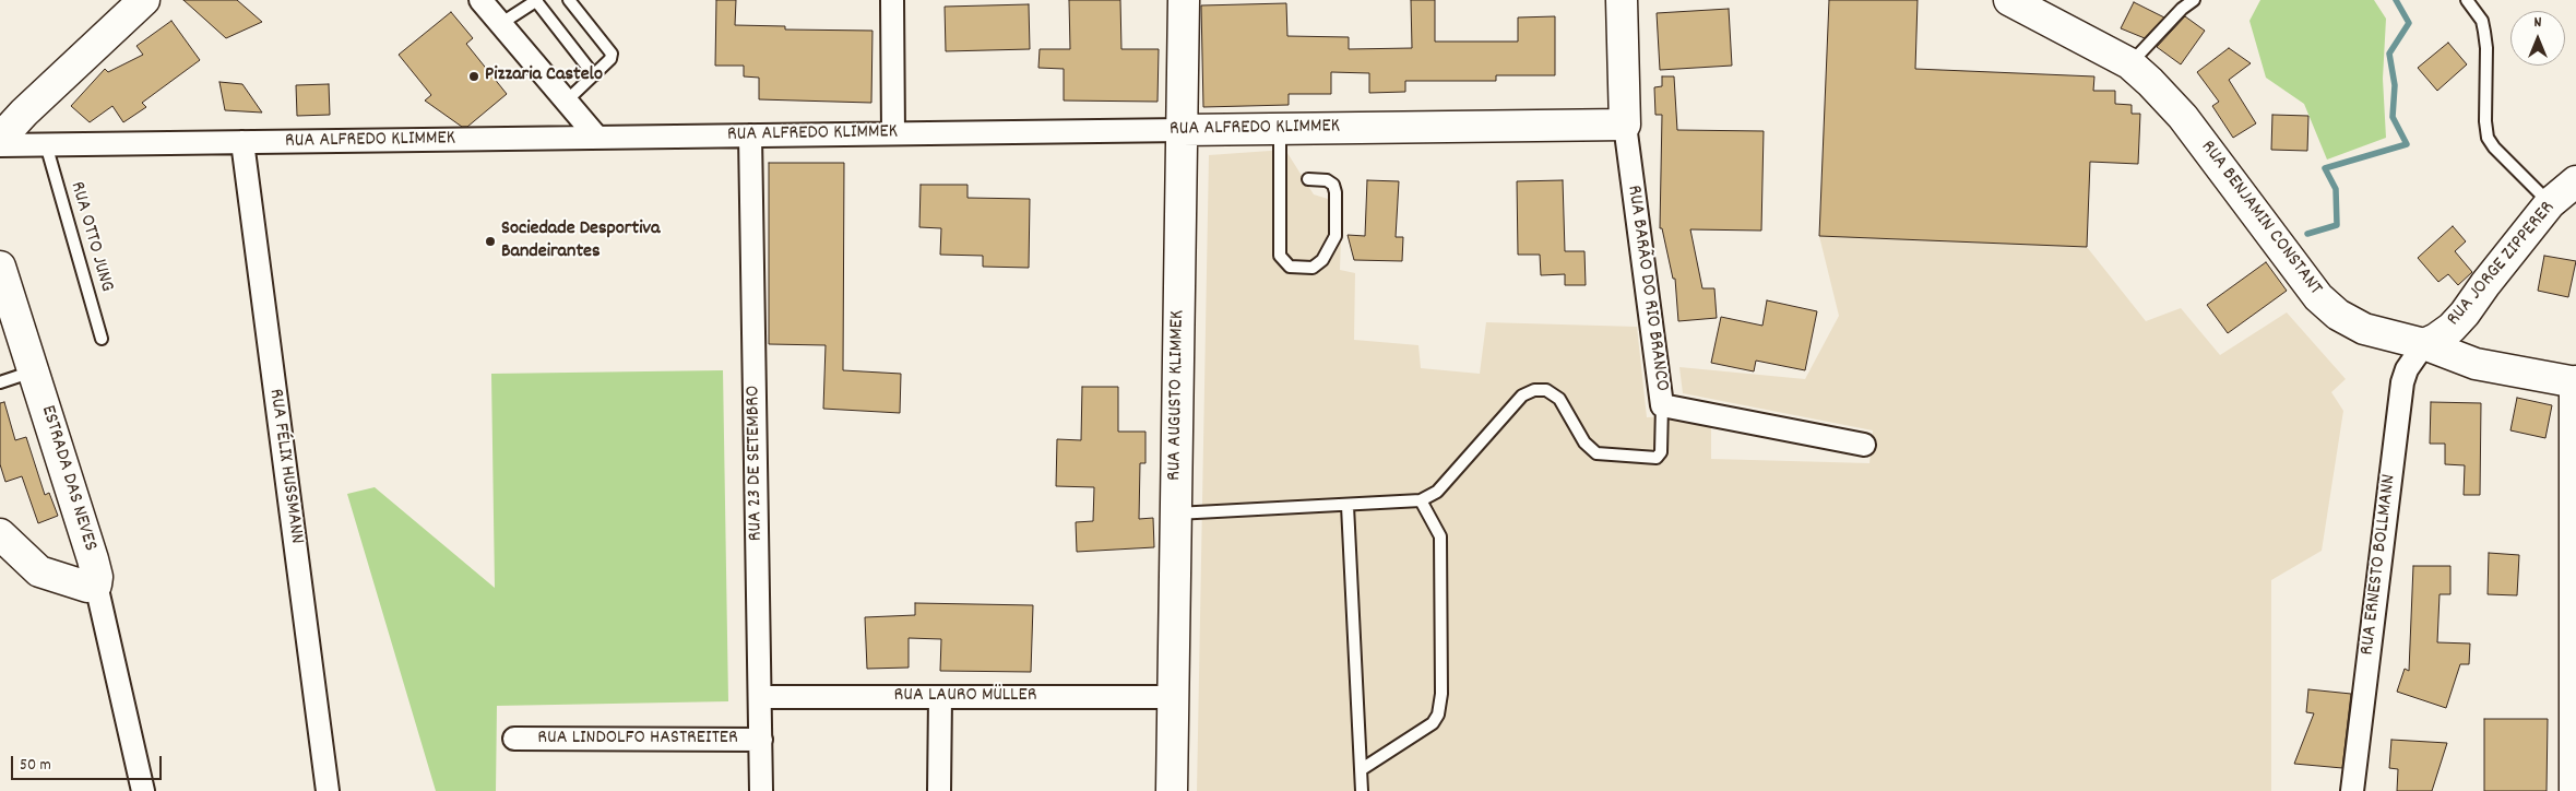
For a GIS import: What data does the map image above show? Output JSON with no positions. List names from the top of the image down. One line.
{"streets":{"street":["RUA ALFREDO KLIMMEK","RUA BENJAMIN CONSTANT","RUA JORGE ZIPPERER","RUA BARÃO DO RIO BRANCO","RUA AUGUSTO KLIMMEK","RUA 23 DE SETEMBRO","RUA FÉLIX HUSSMANN","ESTRADA DAS NEVES","RUA ERNESTO BOLLMANN","RUA LAURO MÜLLER","RUA LINDOLFO HASTREITER"],"lane":["RUA OTTO JUNG"]},"crossings":[["RUA ALFREDO KLIMMEK","RUA OTTO JUNG"],["RUA ALFREDO KLIMMEK","RUA BARÃO DO RIO BRANCO"],["RUA ALFREDO KLIMMEK","RUA AUGUSTO KLIMMEK"],["RUA ALFREDO KLIMMEK","RUA 23 DE SETEMBRO"],["RUA ALFREDO KLIMMEK","RUA FÉLIX HUSSMANN"],["RUA BENJAMIN CONSTANT","RUA JORGE ZIPPERER"],["RUA BENJAMIN CONSTANT","RUA ERNESTO BOLLMANN"],["RUA JORGE ZIPPERER","RUA ERNESTO BOLLMANN"],["RUA AUGUSTO KLIMMEK","RUA LAURO MÜLLER"],["RUA 23 DE SETEMBRO","RUA LAURO MÜLLER"],["RUA 23 DE SETEMBRO","RUA LINDOLFO HASTREITER"]],"places":["Pizzaria Castelo","Sociedade Desportiva Bandeirantes"],"scale_bar":"50 m","north":"top"}
